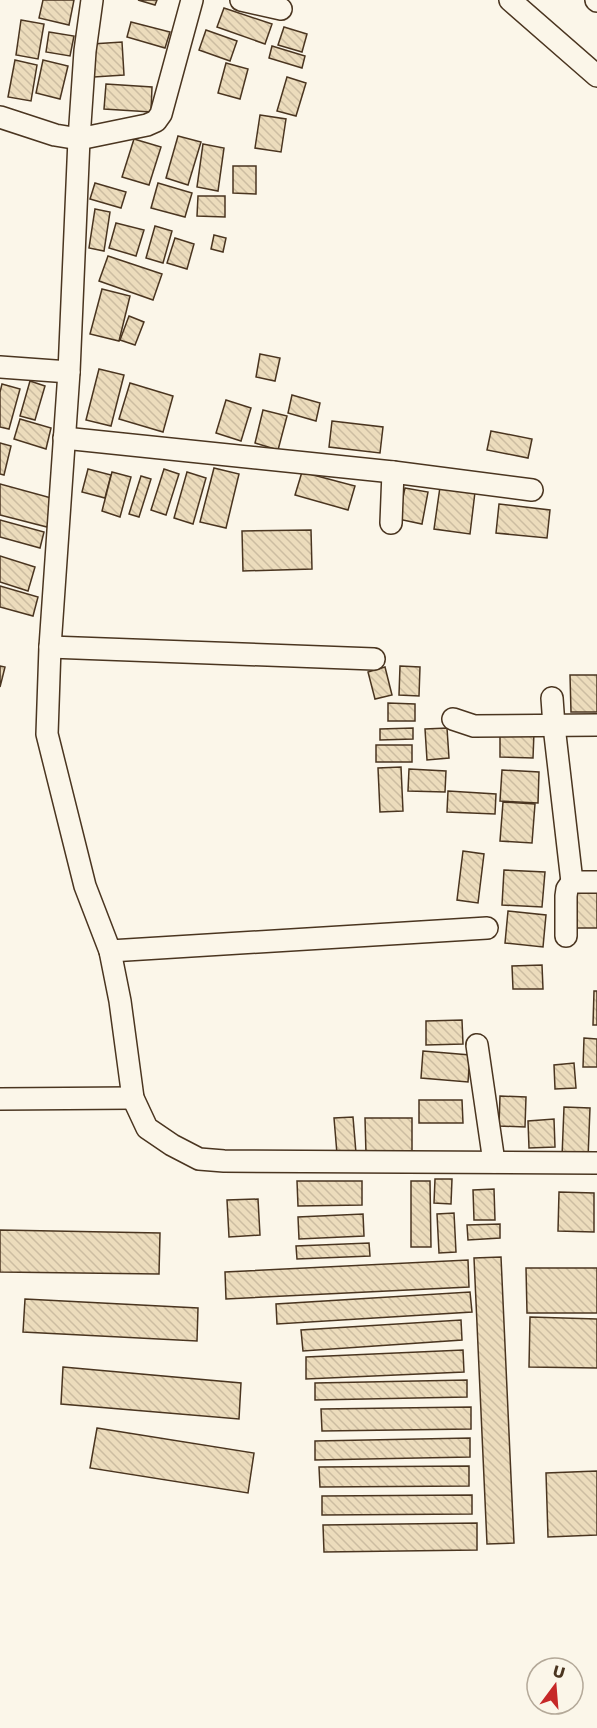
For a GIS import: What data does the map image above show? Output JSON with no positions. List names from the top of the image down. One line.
{"north":"top"}
